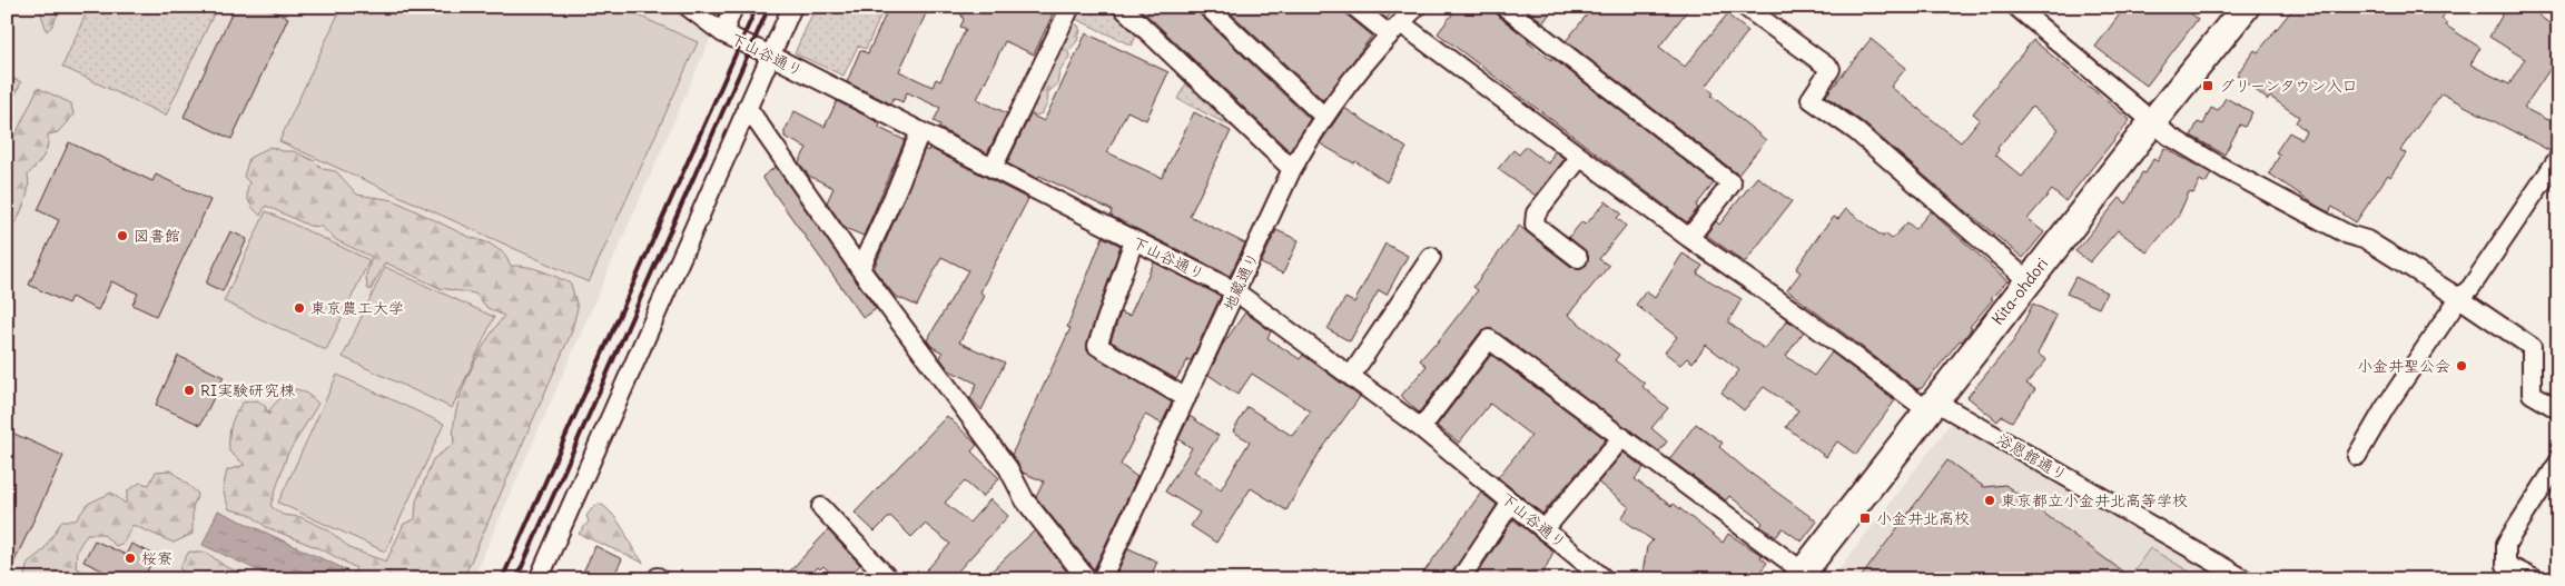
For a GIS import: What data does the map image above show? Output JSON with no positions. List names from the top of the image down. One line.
{"streets":{"street":["下山谷通り","地蔵通り","Kita-ohdori","浴恩館通り"]},"crossings":[["下山谷通り","地蔵通り"],["地蔵通り","浴恩館通り"],["Kita-ohdori","浴恩館通り"]],"places":{"transit":["グリーンタウン入口","小金井北高校"],"other":["図書館","東京農工大学","小金井聖公会","RI実験研究棟","東京都立小金井北高等学校","桜寮"]}}
